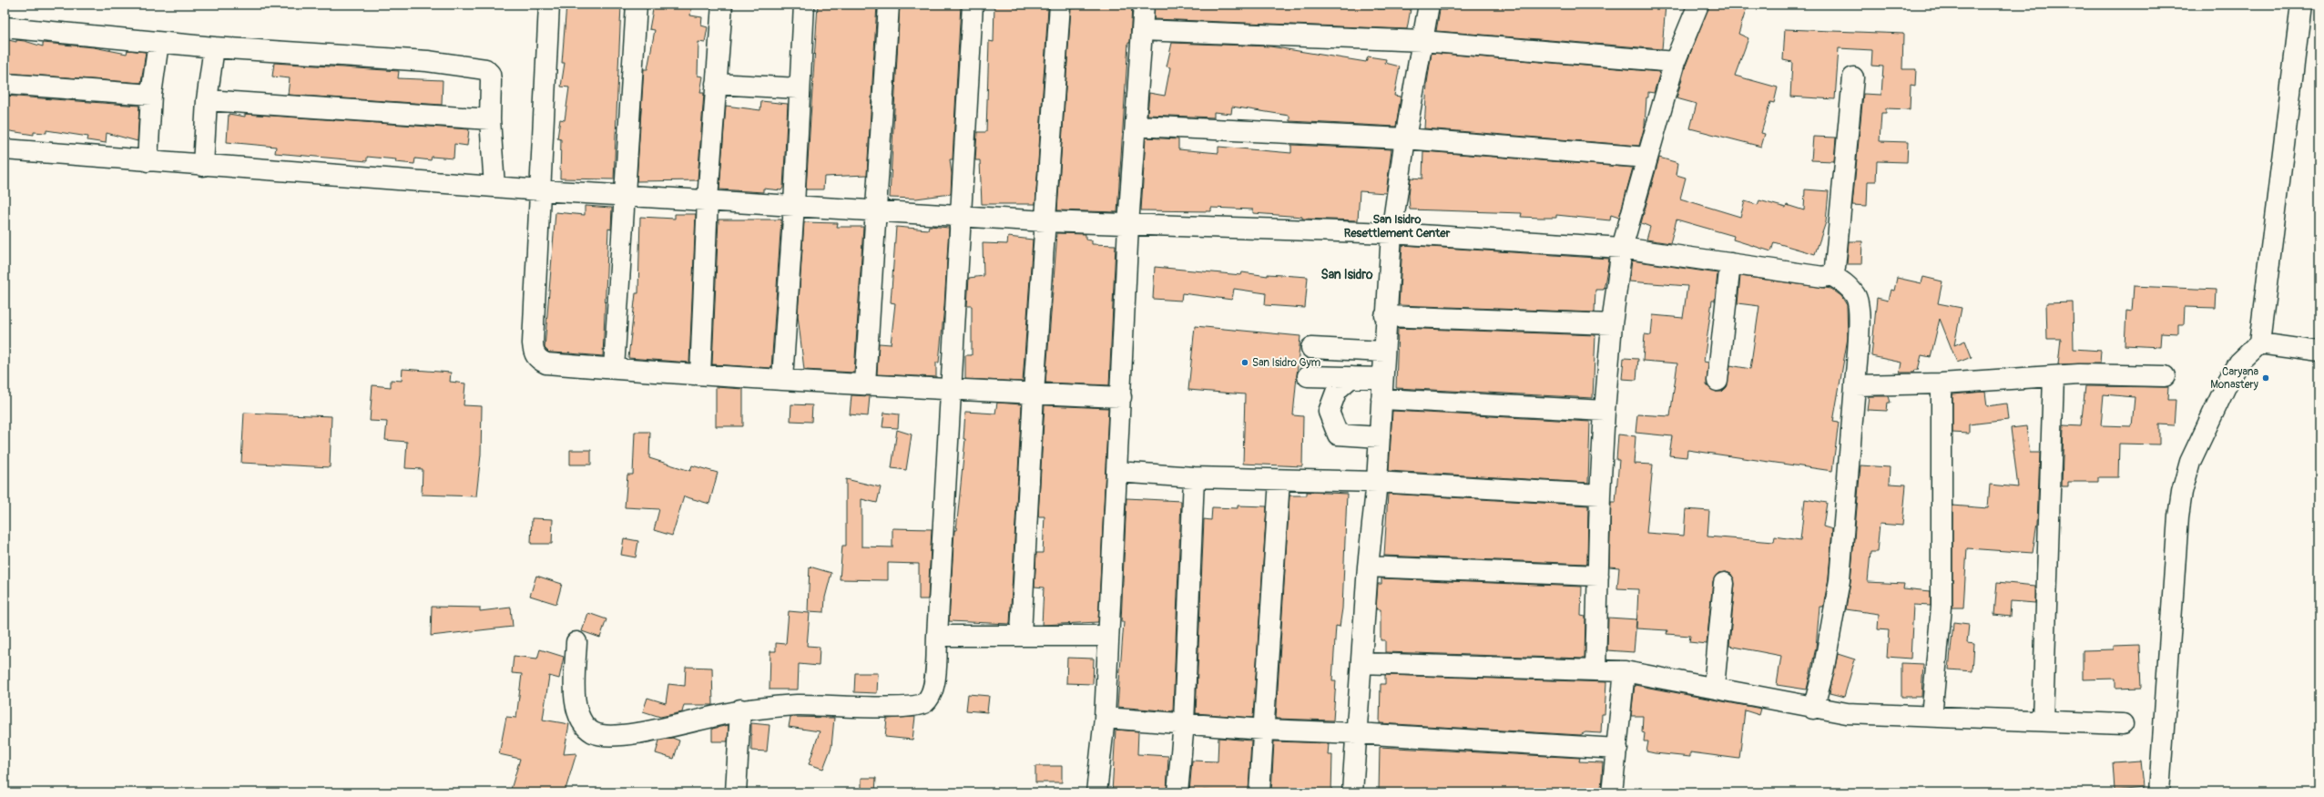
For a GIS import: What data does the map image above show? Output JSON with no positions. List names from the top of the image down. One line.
{"districts":["San Isidro Resettlement Center","San Isidro"],"places":["San Isidro Gym","Caryana Monastery"]}
